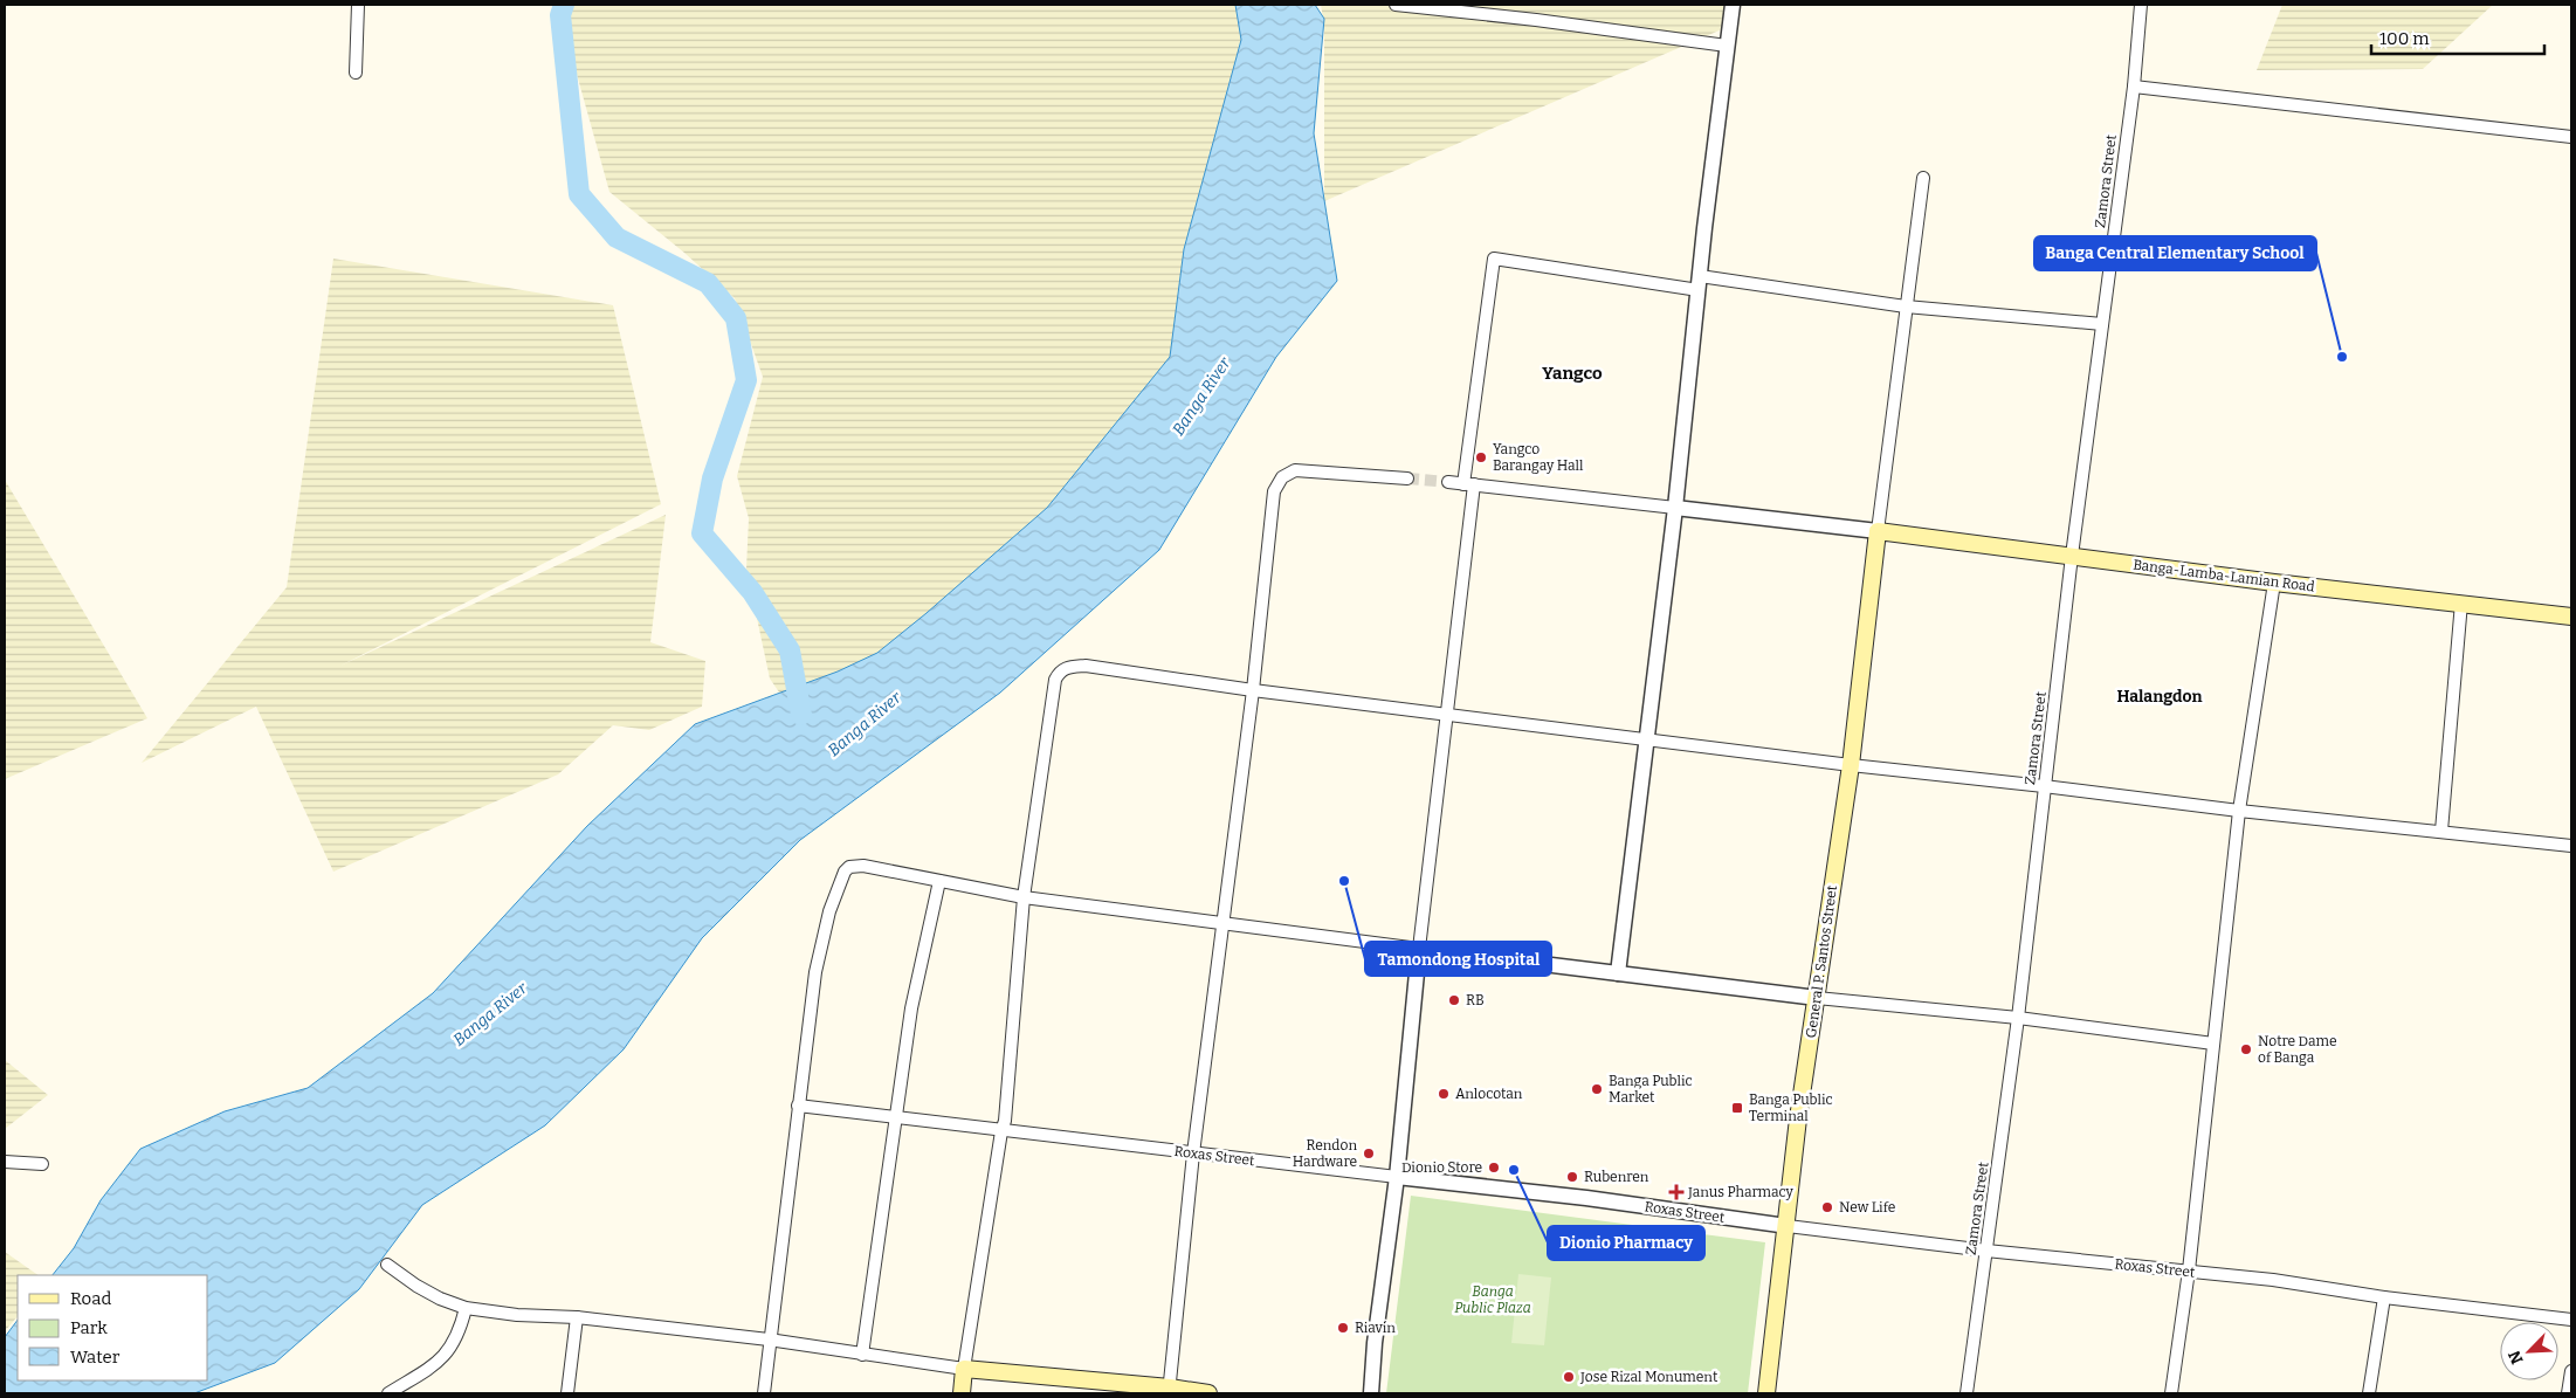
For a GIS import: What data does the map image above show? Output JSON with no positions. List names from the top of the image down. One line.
{"streets":{"main road":["Banga-Lamba-Lamian Road","General P. Santos Street"],"street":["Zamora Street","Roxas Street"]},"crossings":[["Zamora Street","Banga-Lamba-Lamian Road"],["Zamora Street","Roxas Street"],["Banga-Lamba-Lamian Road","General P. Santos Street"],["General P. Santos Street","Roxas Street"]],"districts":["Yangco","Halangdon"],"water":["Banga River"],"parks":["Banga Public Plaza"],"places":{"other":["Banga Central Elementary School","Yangco Barangay Hall","Tamondong Hospital","RB","Notre Dame of Banga","Banga Public Market","Anlocotan","Rendon Hardware","Dionio Store","Dionio Pharmacy","Rubenren","New Life","Riavin","Jose Rizal Monument"],"transit":["Banga Public Terminal"],"health":["Janus Pharmacy"]},"legend":["Road","Park","Water"],"scale_bar":"100 m","north":"bottom left"}
